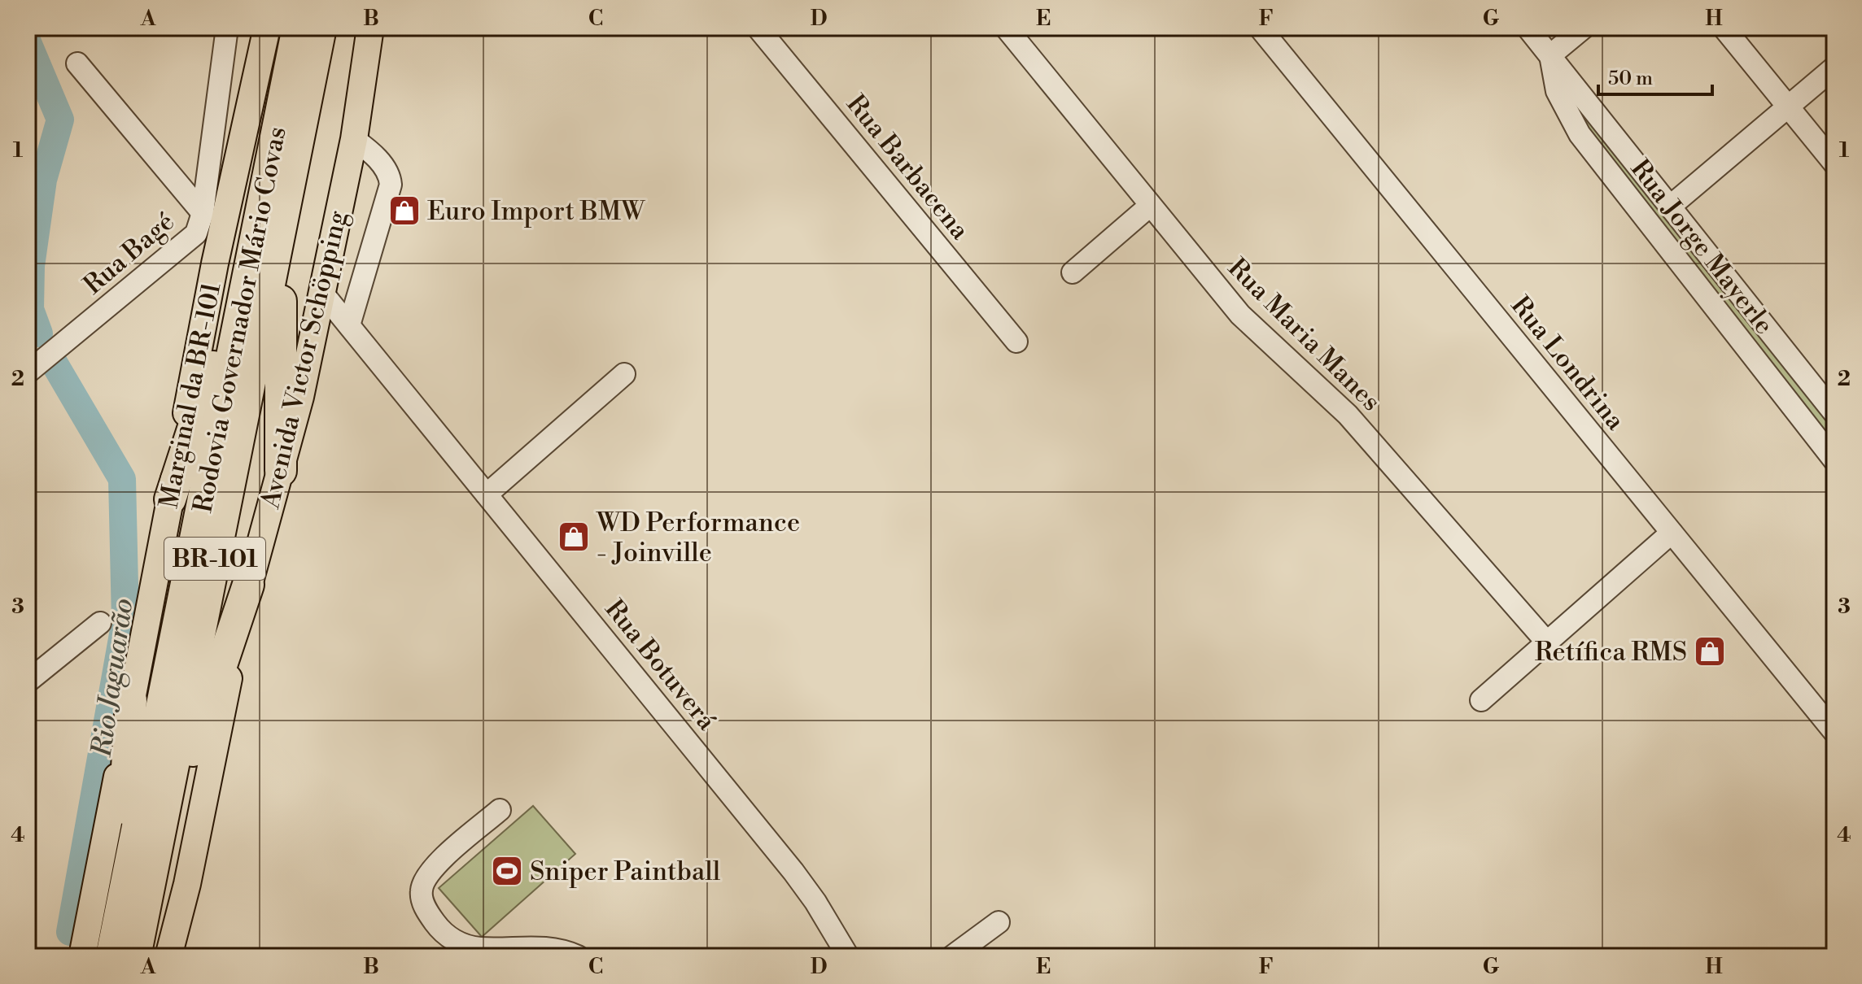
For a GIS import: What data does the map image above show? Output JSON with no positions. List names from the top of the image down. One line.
{"streets":{"highway":["Rodovia Governador Mário Covas","BR-101"],"main road":["Avenida Victor Schöpping","Marginal da BR-101"],"street":["Rua Barbacena","Rua Jorge Mayerle","Rua Bagé","Rua Maria Manes","Rua Londrina","Rua Botuverá"]},"crossings":[["Avenida Victor Schöpping","Rua Botuverá"]],"water":["Rio Jaguarão"],"places":{"shop":["Euro Import BMW","WD Performance - Joinville","Retífica RMS"],"sports":["Sniper Paintball"]},"scale_bar":"50 m","grid":{"columns":["A","B","C","D","E","F","G","H"],"rows":["1","2","3","4"]}}
